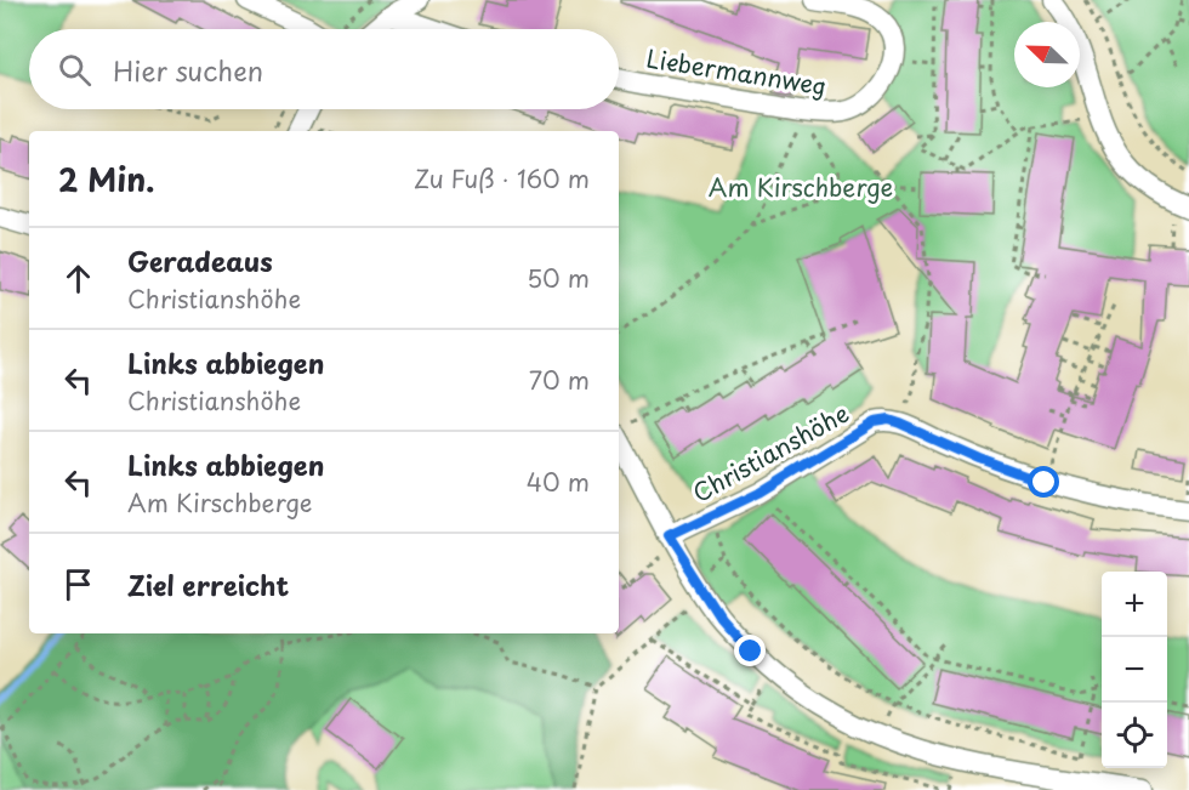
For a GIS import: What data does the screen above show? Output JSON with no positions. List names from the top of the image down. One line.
{"streets":{"street":["Liebermannweg","Christianshöhe"]},"parks":["Am Kirschberge"],"north":"top left","page":{"search":"Hier suchen","heading":["2 Min.","Zu Fuß · 160 m"],"list":[["Geradeaus","Christianshöhe","50 m"],["Links abbiegen","Christianshöhe","70 m"],["Links abbiegen","Am Kirschberge","40 m"],"Ziel erreicht"],"map_buttons":["+","−"]}}
